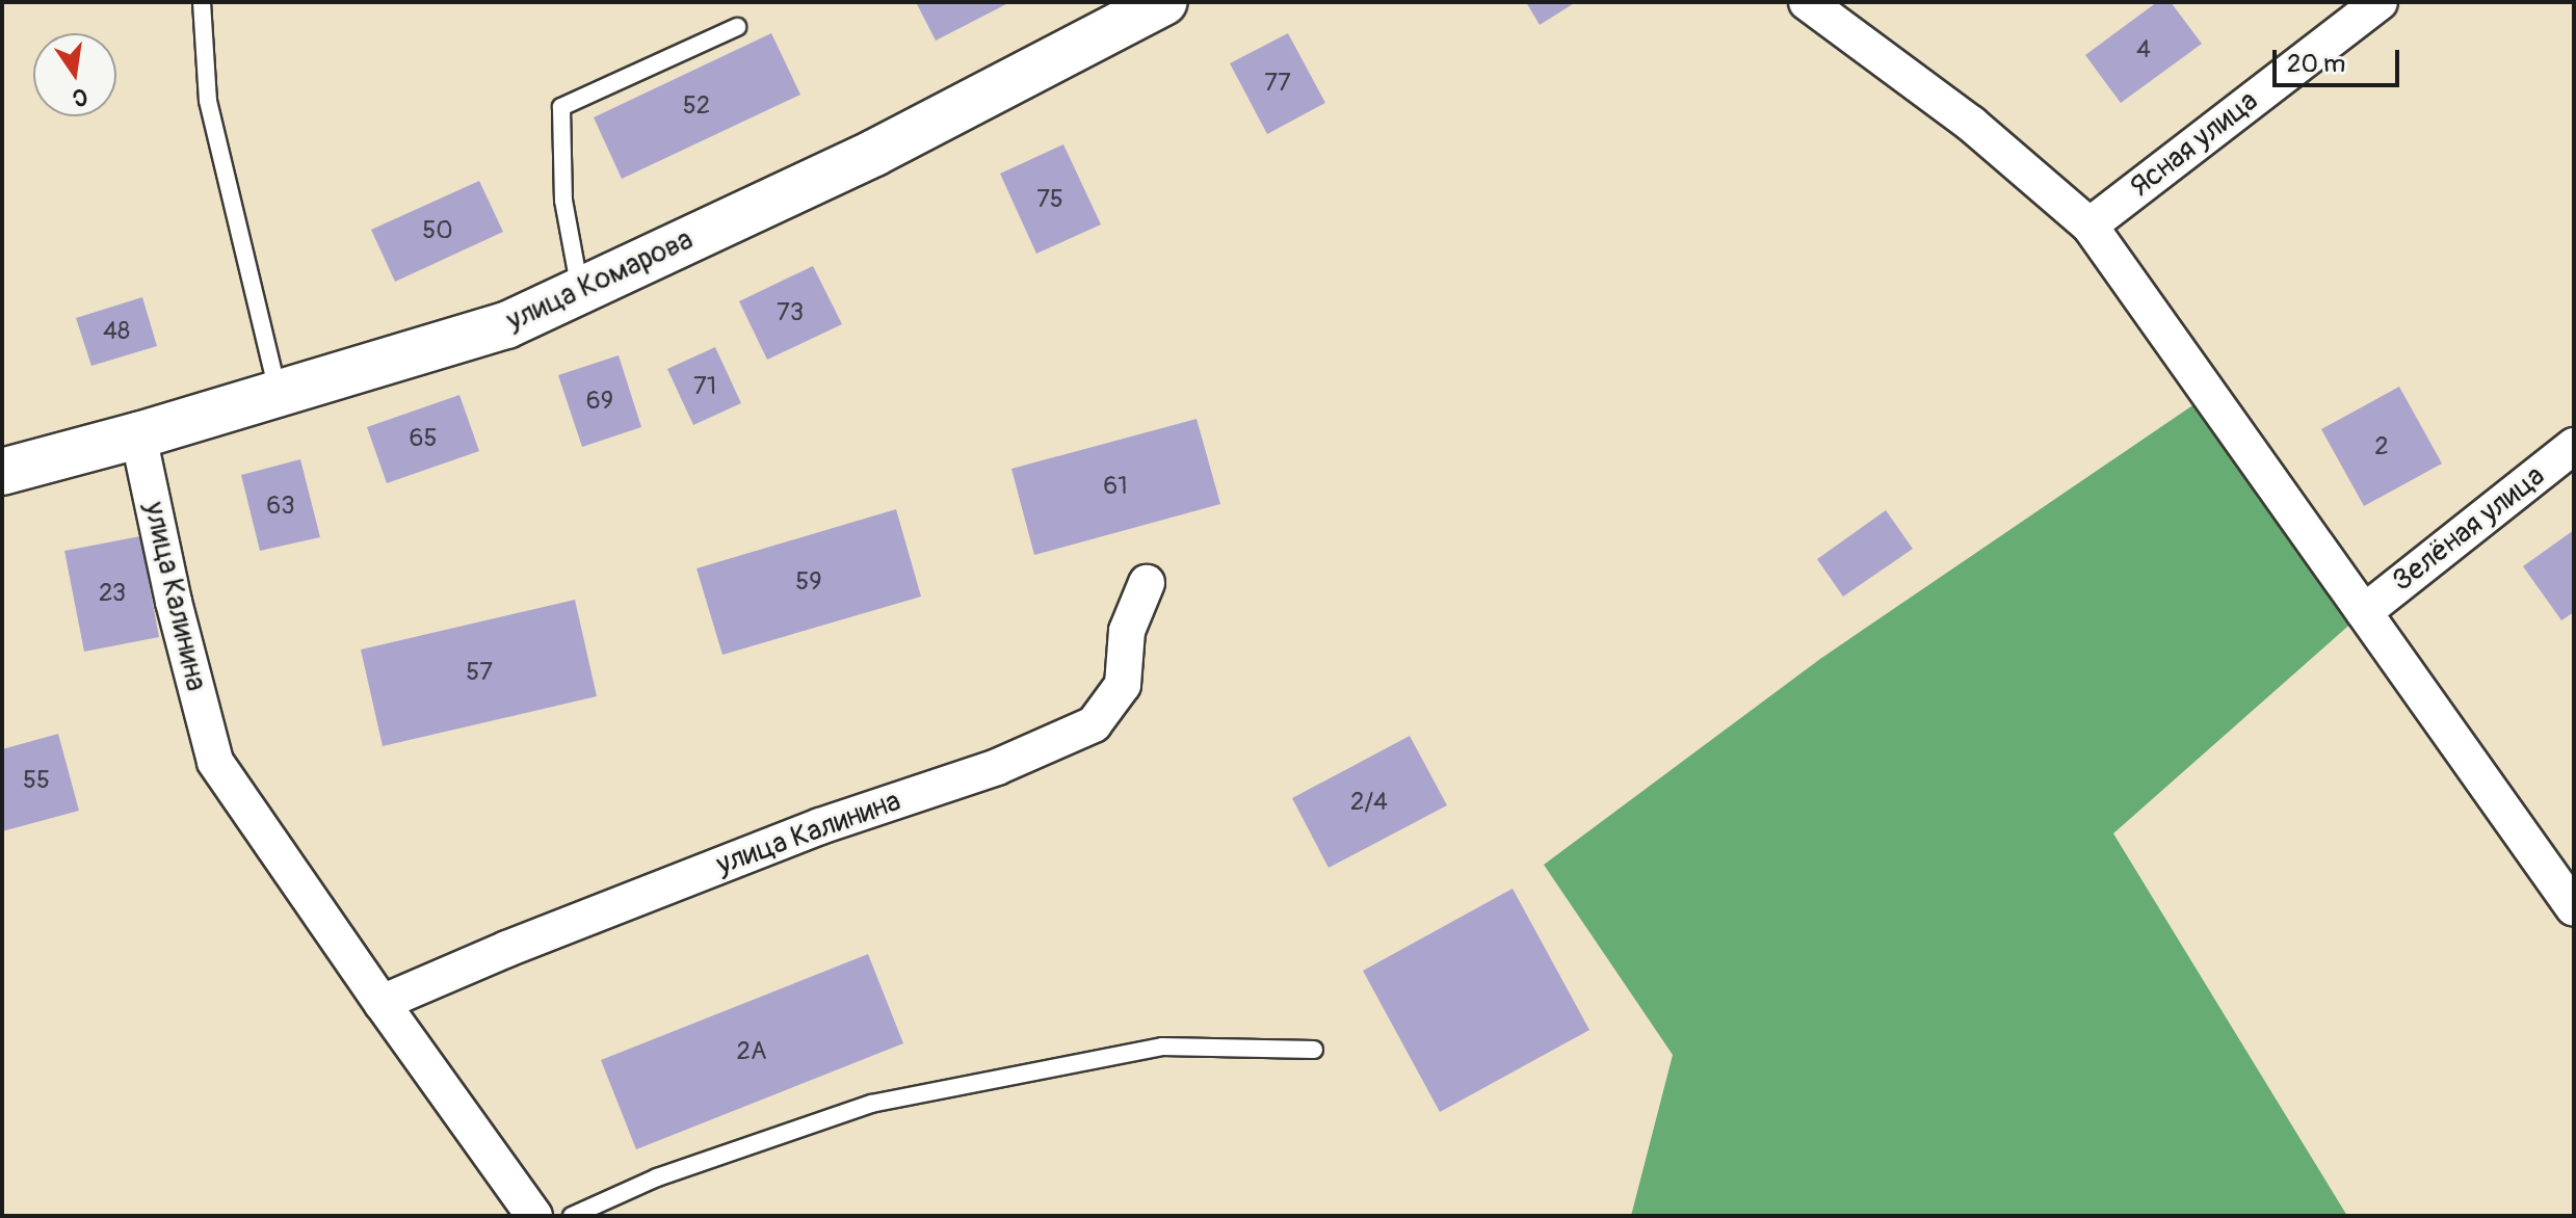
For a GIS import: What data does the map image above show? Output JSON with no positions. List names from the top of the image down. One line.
{"streets":{"street":["Ясная улица","улица Комарова","Зелёная улица","улица Калинина"]},"crossings":[["улица Комарова","улица Калинина"]],"house_numbers":["4","77","52","75","50","73","48","71","69","65","2","61","63","59","23","57","55","2/4","2А"],"scale_bar":"20 m","north":"bottom"}
